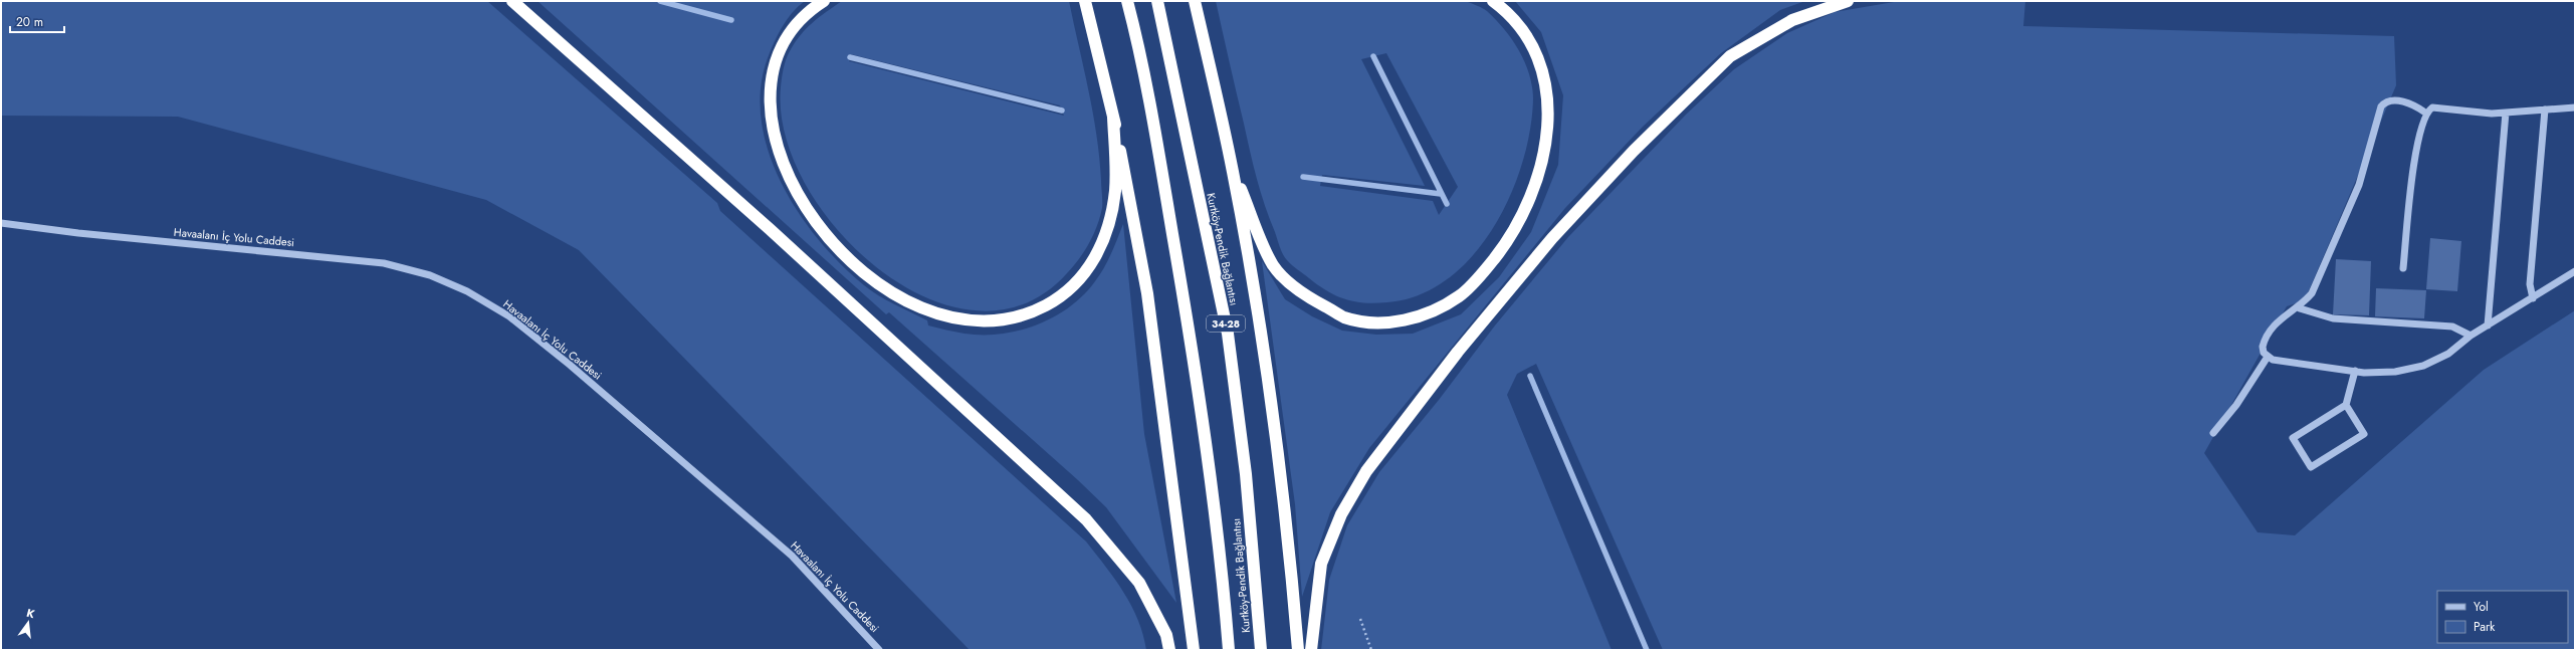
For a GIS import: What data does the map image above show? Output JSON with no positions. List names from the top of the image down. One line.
{"streets":{"highway":["Kurtköy-Pendik Bağlantısı","34-28"],"lane":["Havaalanı İç Yolu Caddesi"]},"legend":["Yol","Park"],"scale_bar":"20 m","north":"top"}
